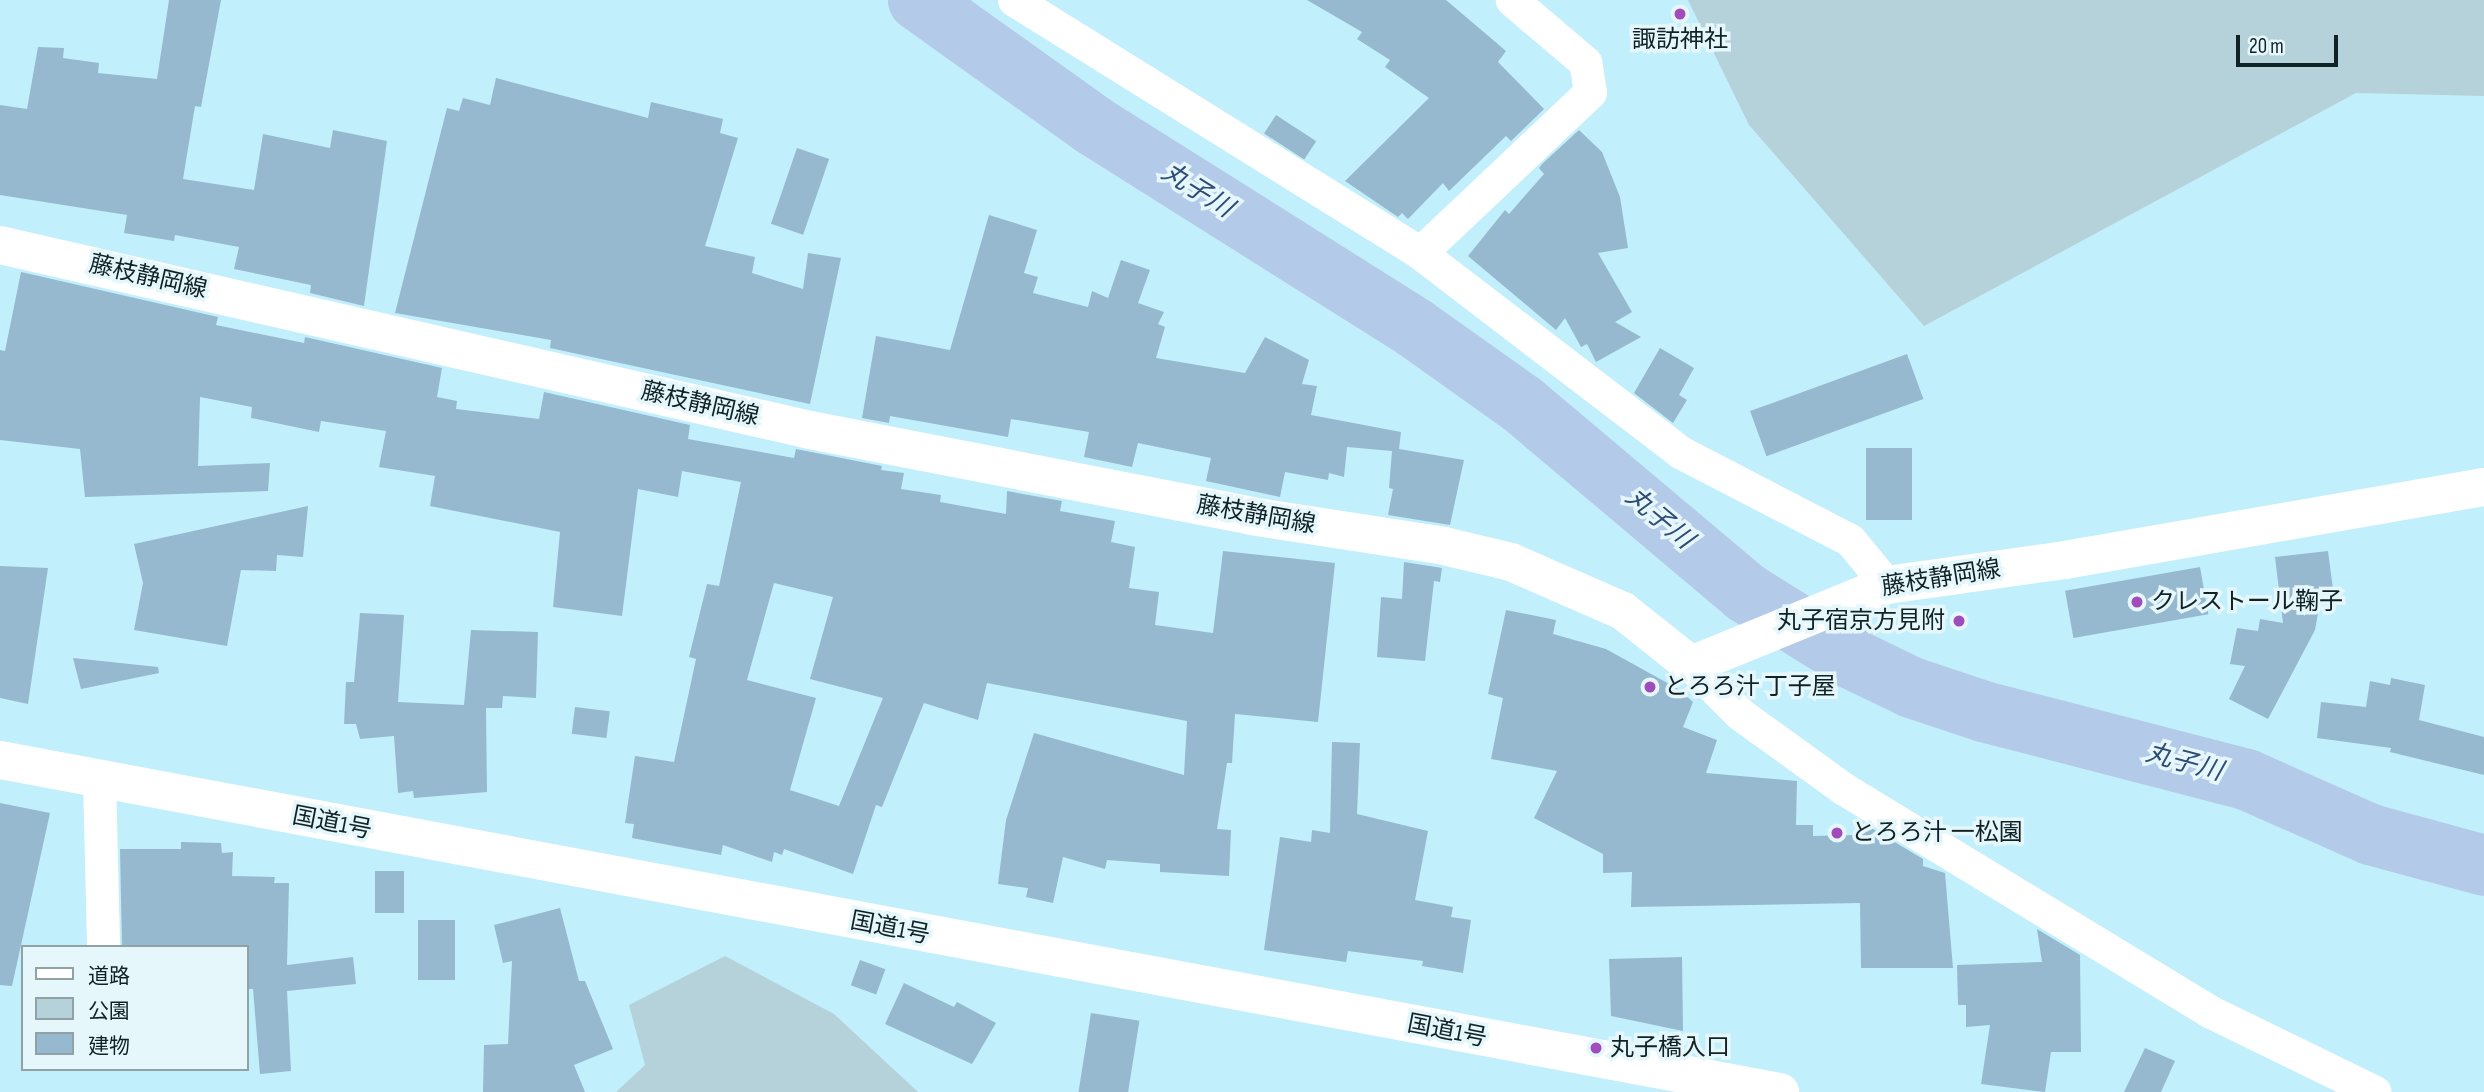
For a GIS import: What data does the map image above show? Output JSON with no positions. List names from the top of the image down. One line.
{"streets":{"main road":["藤枝静岡線","国道1号"]},"water":["丸子川"],"places":["諏訪神社","クレストール鞠子","丸子宿京方見附","とろろ汁 丁子屋","とろろ汁 一松園","丸子橋入口"],"legend":["道路","公園","建物"],"scale_bar":"20 m"}
